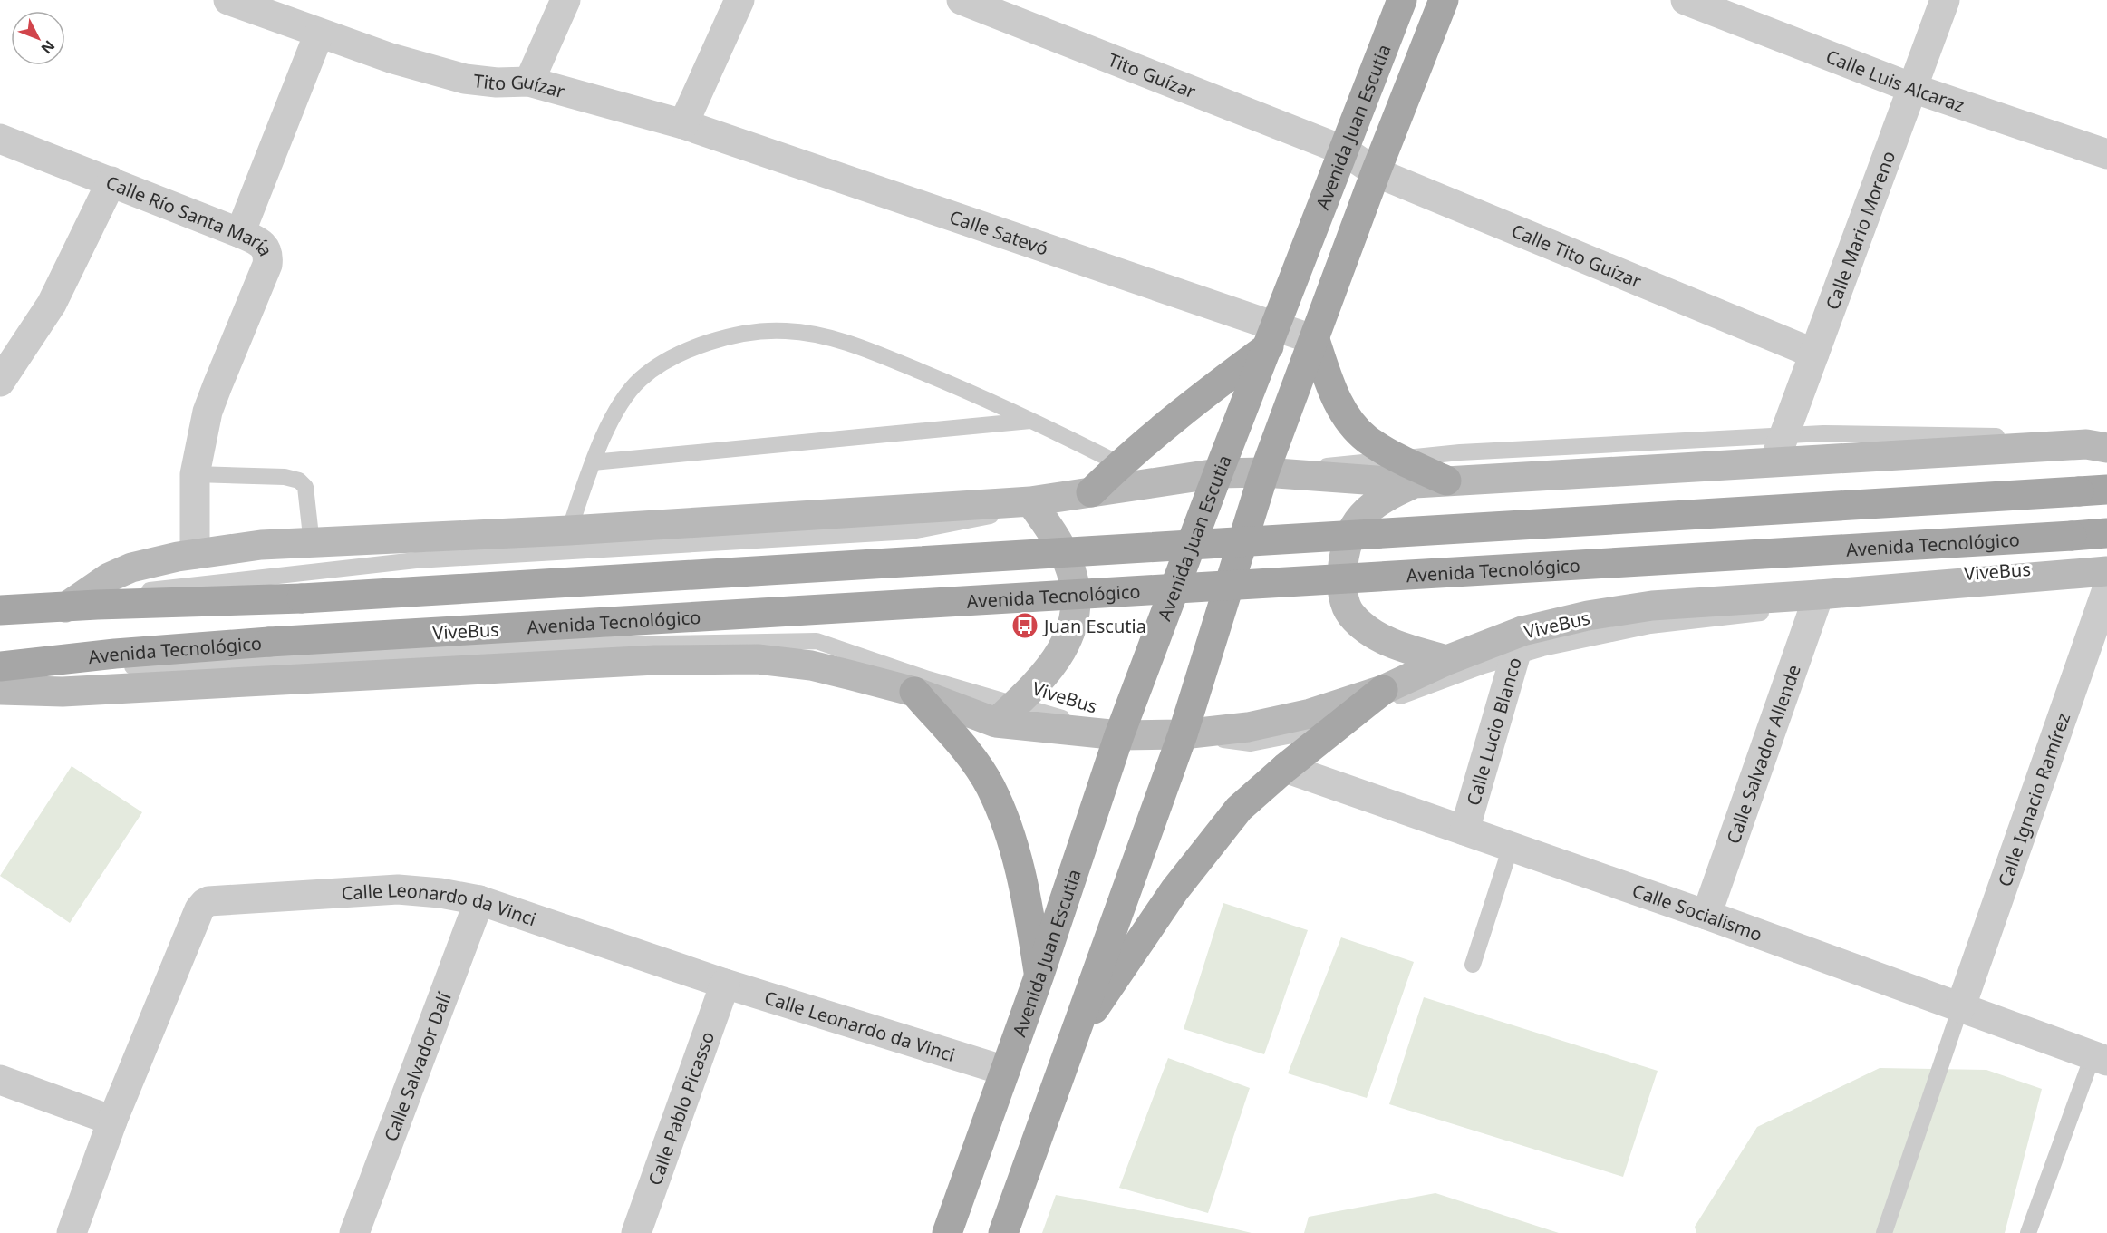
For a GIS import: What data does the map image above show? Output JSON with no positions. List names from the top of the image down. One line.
{"streets":{"main road":["Avenida Juan Escutia","Avenida Tecnológico"],"street":["Tito Guízar","Calle Luis Alcaraz","Calle Río Santa María","Calle Satevó","Calle Mario Moreno","Calle Tito Guízar","Calle Lucio Blanco","Calle Salvador Allende","Calle Ignacio Ramírez","Calle Leonardo da Vinci","Calle Socialismo","Calle Salvador Dalí","Calle Pablo Picasso"],"lane":["ViveBus"]},"crossings":[["Tito Guízar","Avenida Juan Escutia"],["Tito Guízar","Calle Satevó"],["Tito Guízar","Calle Tito Guízar"],["Calle Luis Alcaraz","Calle Mario Moreno"],["Avenida Juan Escutia","Calle Satevó"],["Avenida Juan Escutia","Calle Tito Guízar"],["Avenida Juan Escutia","Calle Leonardo da Vinci"],["Calle Mario Moreno","Calle Tito Guízar"],["ViveBus","Calle Lucio Blanco"],["ViveBus","Calle Salvador Allende"],["Calle Lucio Blanco","Calle Socialismo"],["Calle Salvador Allende","Calle Socialismo"],["Calle Ignacio Ramírez","Calle Socialismo"],["Calle Leonardo da Vinci","Calle Salvador Dalí"],["Calle Leonardo da Vinci","Calle Pablo Picasso"]],"places":{"bus stop":["Juan Escutia"]},"north":"bottom right"}
